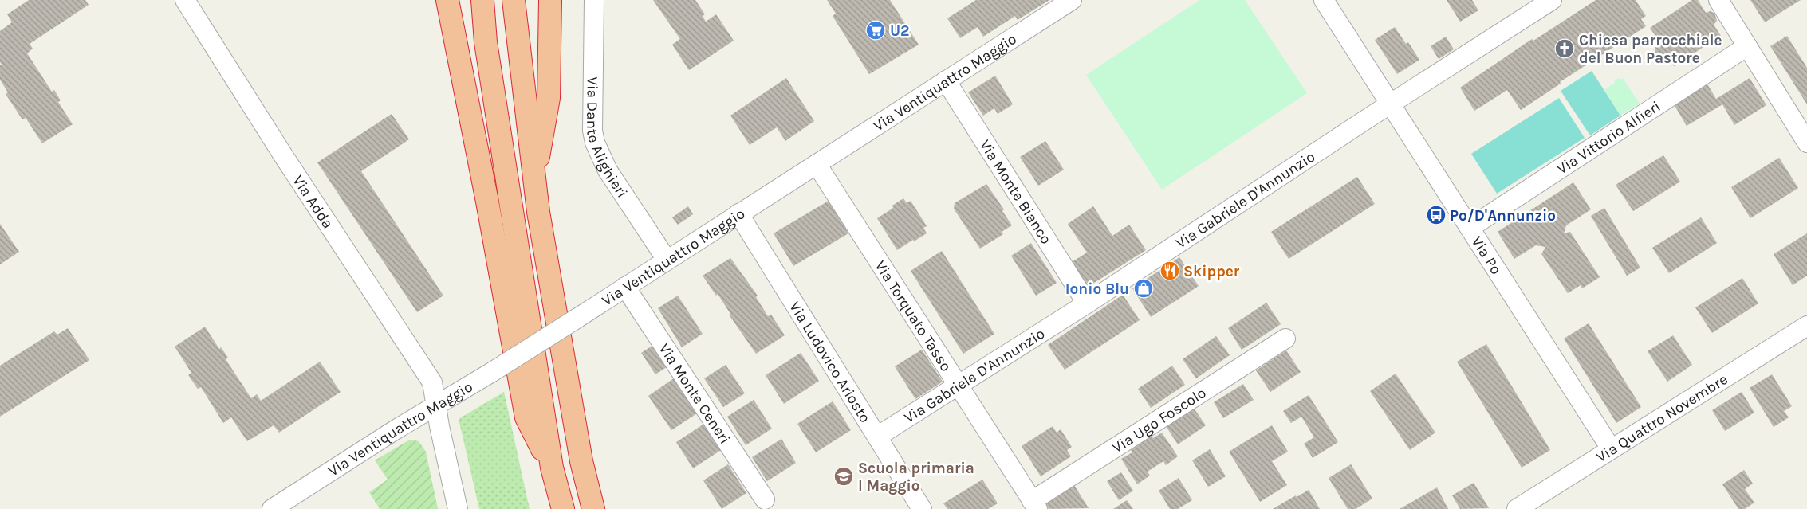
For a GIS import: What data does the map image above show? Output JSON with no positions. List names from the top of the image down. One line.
{"streets":{"street":["Via Ventiquattro Maggio","Via Dante Alighieri","Via Vittorio Alfieri","Via Monte Bianco","Via Gabriele D'Annunzio","Via Adda","Via Po","Via Torquato Tasso","Via Ludovico Ariosto","Via Monte Ceneri","Via Quattro Novembre","Via Ugo Foscolo"]},"crossings":[["Via Ventiquattro Maggio","Via Dante Alighieri"],["Via Ventiquattro Maggio","Via Monte Bianco"],["Via Ventiquattro Maggio","Via Adda"],["Via Ventiquattro Maggio","Via Torquato Tasso"],["Via Ventiquattro Maggio","Via Ludovico Ariosto"],["Via Ventiquattro Maggio","Via Monte Ceneri"],["Via Vittorio Alfieri","Via Po"],["Via Monte Bianco","Via Gabriele D'Annunzio"],["Via Gabriele D'Annunzio","Via Po"],["Via Gabriele D'Annunzio","Via Torquato Tasso"],["Via Gabriele D'Annunzio","Via Ludovico Ariosto"],["Via Po","Via Quattro Novembre"],["Via Torquato Tasso","Via Ugo Foscolo"]],"places":{"supermarket":["U2"],"church":["Chiesa parrocchiale del Buon Pastore"],"bus stop":["Po/D'Annunzio"],"restaurant":["Skipper"],"shop":["Ionio Blu"],"school or university":["Scuola primaria I Maggio"]}}
